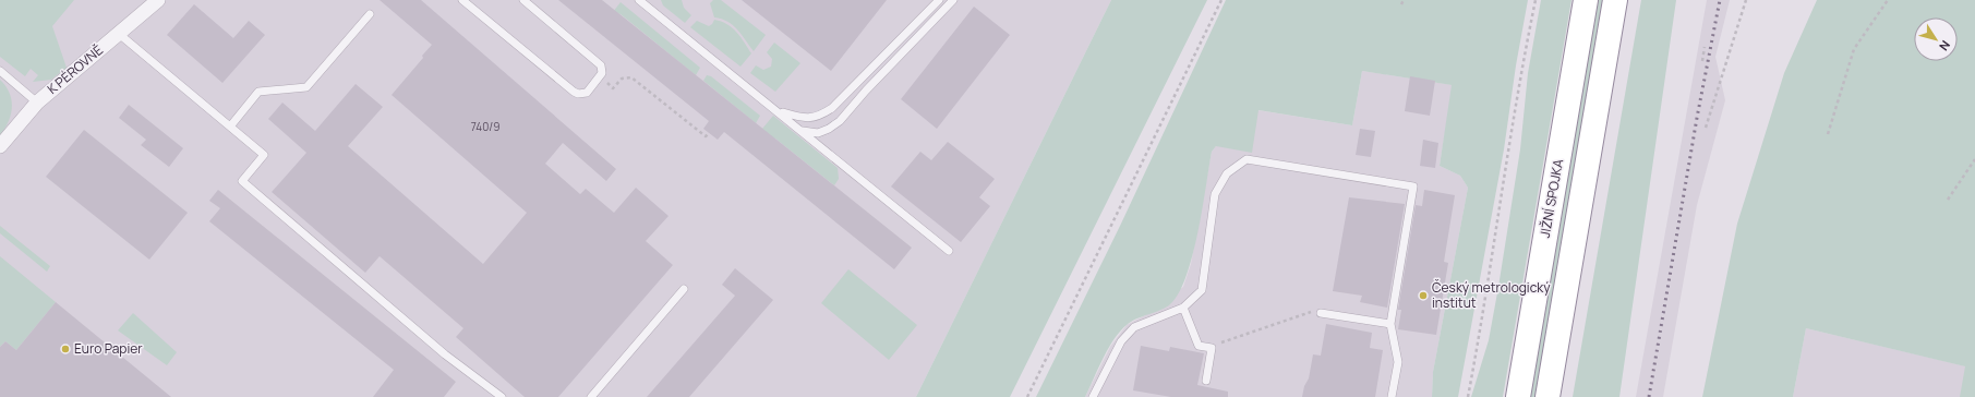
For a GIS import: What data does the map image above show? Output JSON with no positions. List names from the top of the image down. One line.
{"streets":{"highway":["JIŽNÍ SPOJKA"],"street":["K PÉROVNĚ"]},"places":["Český metrologický institut","Euro Papier"],"house_numbers":["740/9"],"north":"bottom right"}
